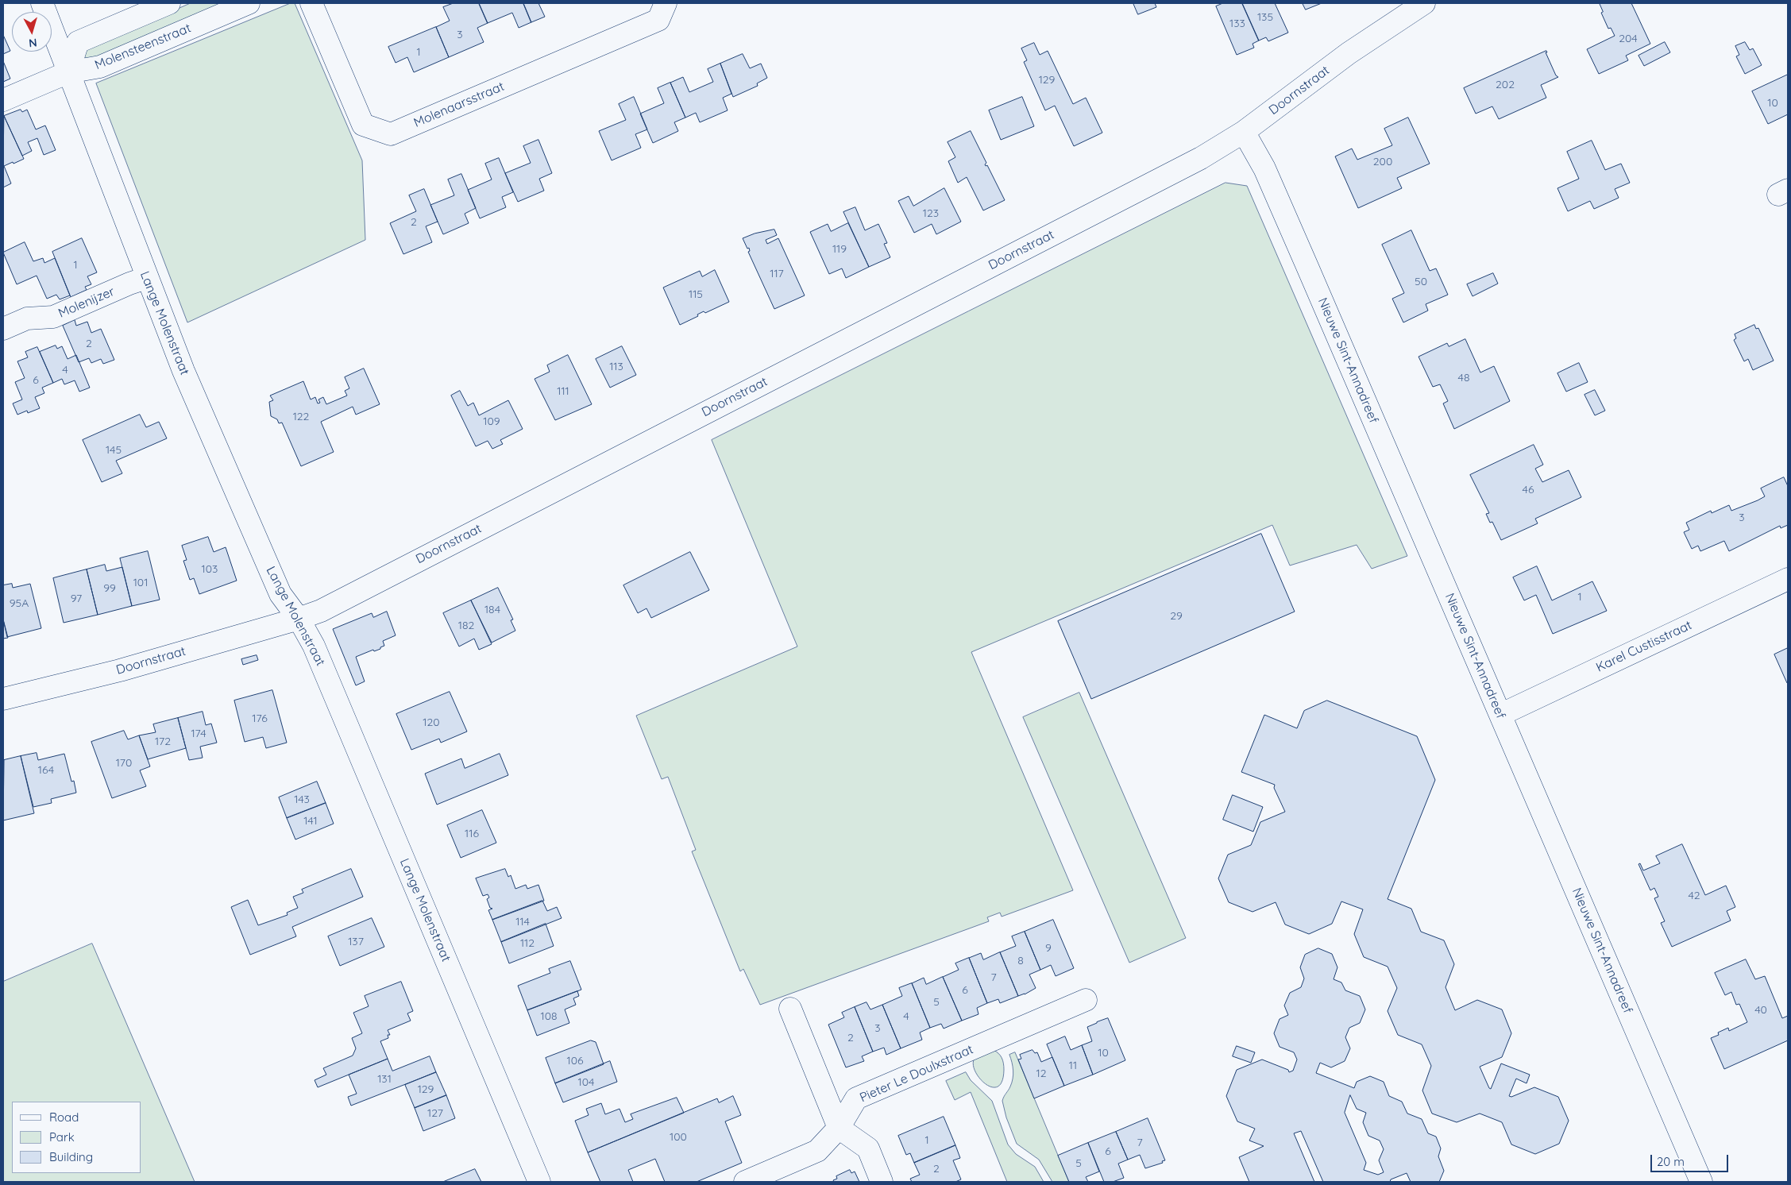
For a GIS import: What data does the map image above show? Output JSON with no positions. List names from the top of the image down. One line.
{"streets":{"street":["Molensteenstraat","Doornstraat","Molenaarsstraat","Molenijzer","Lange Molenstraat","Nieuwe Sint-Annadreef","Karel Custisstraat","Pieter Le Doulxstraat"]},"crossings":[["Molensteenstraat","Lange Molenstraat"],["Doornstraat","Lange Molenstraat"],["Doornstraat","Nieuwe Sint-Annadreef"],["Molenijzer","Lange Molenstraat"],["Nieuwe Sint-Annadreef","Karel Custisstraat"]],"house_numbers":["135","133","3","204","1","129","202","10","200","123","2","119","1","117","50","115","2","113","4","48","6","111","122","109","145","46","3","103","101","99","1","97","95A","184","29","182","176","120","174","172","170","164","143","141","116","42","114","137","112","9","8","7","6","5","40","108","4","3","2","10","106","11","12","131","104","129","127","100","1","7","6","5","2"],"legend":["Road","Park","Building"],"scale_bar":"20 m","north":"bottom"}
